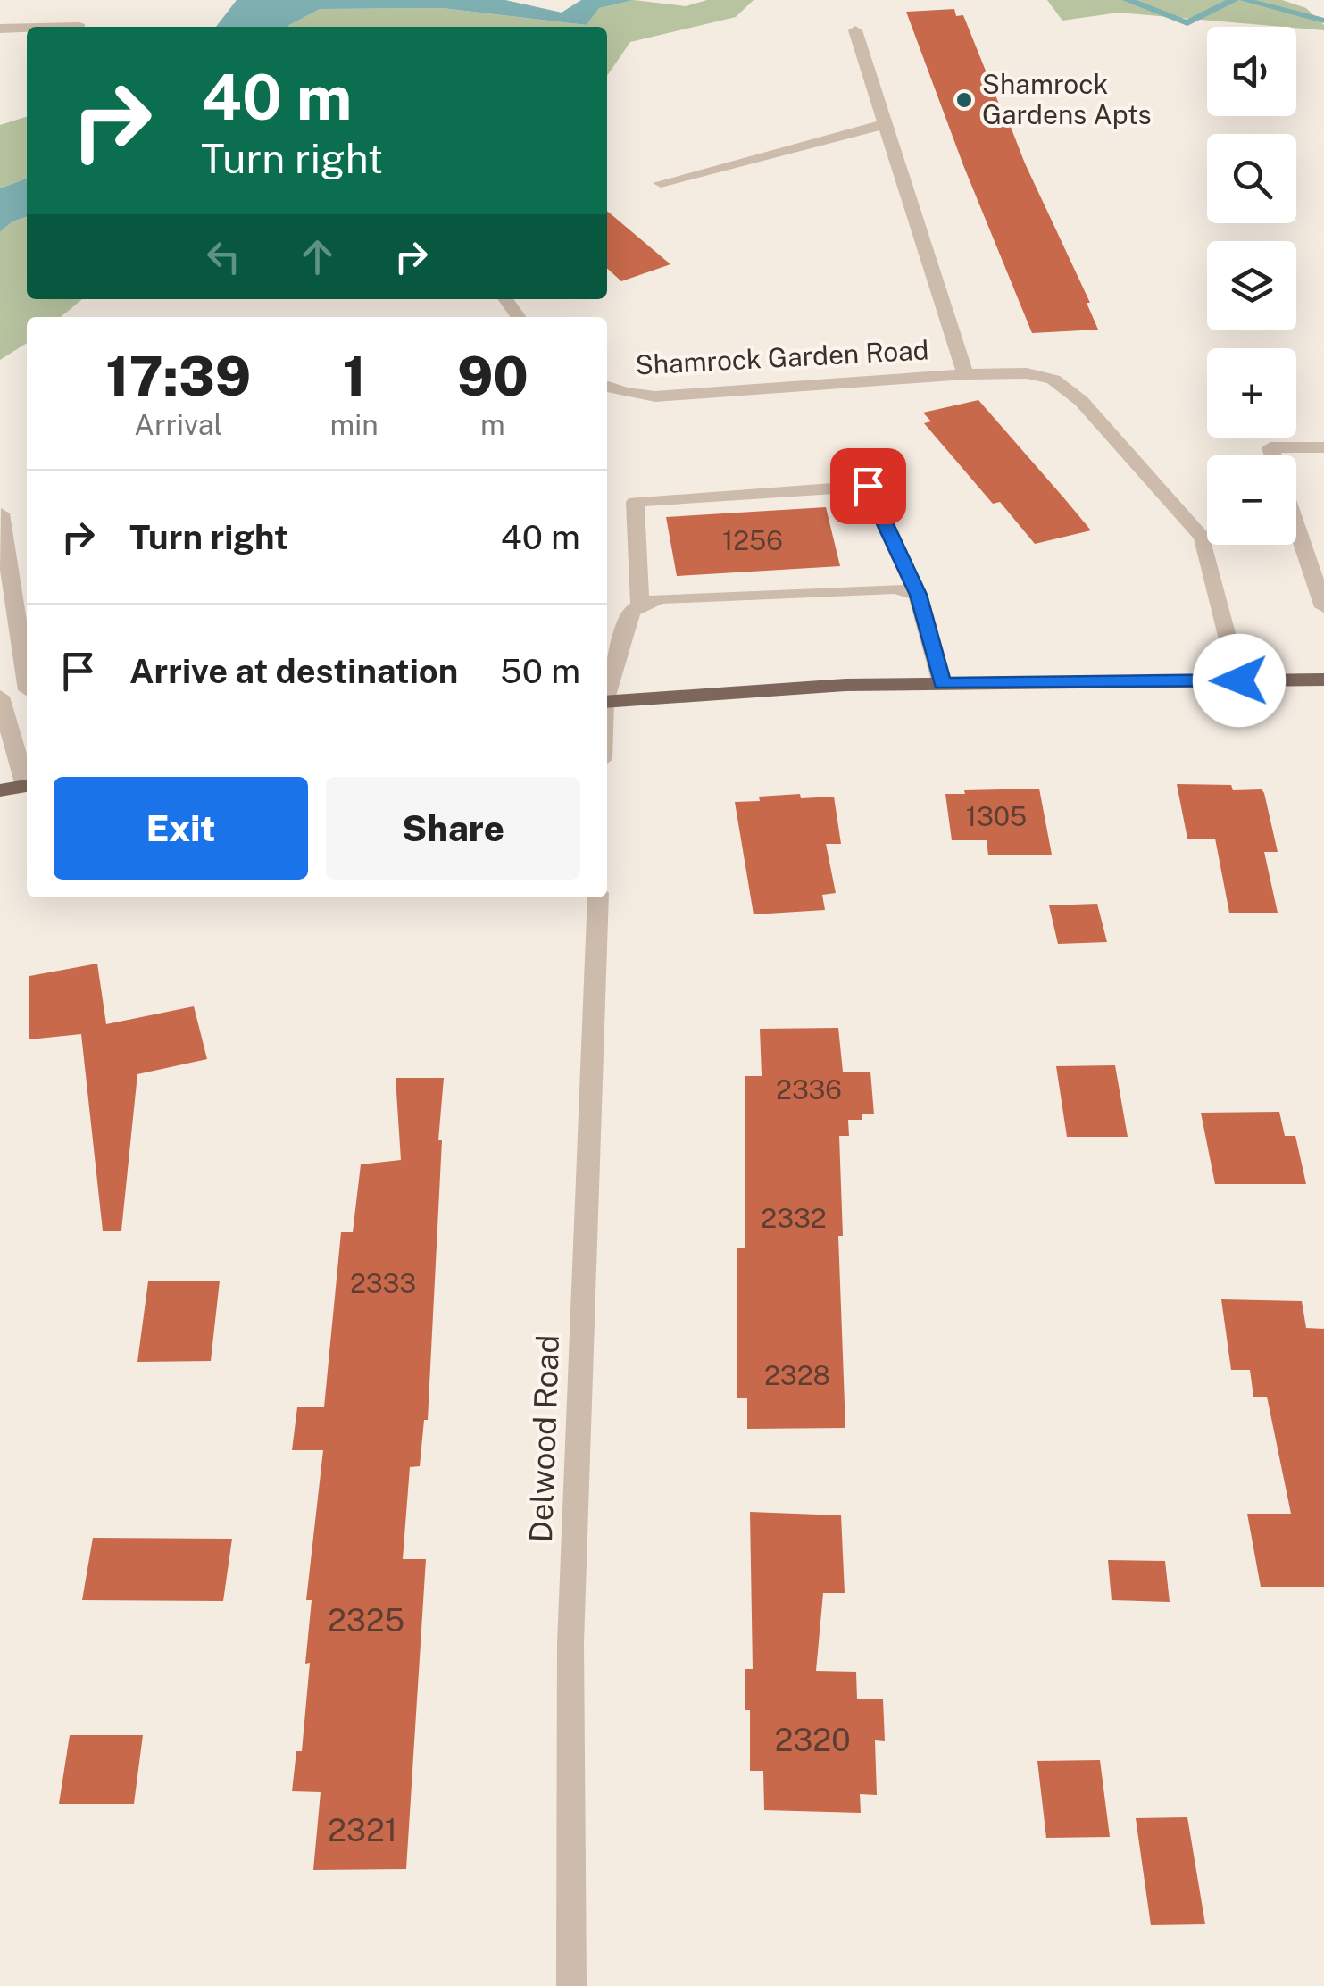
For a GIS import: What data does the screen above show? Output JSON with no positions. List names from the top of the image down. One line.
{"streets":{"street":["Shamrock Garden Road","Delwood Road"]},"places":["Shamrock Gardens Apts"],"house_numbers":["1256","1305","2336","2332","2333","2328","2325","2320","2321"],"page":{"map_buttons":["+","−"],"turn":["40 m","Turn right"],"eta":["17:39","Arrival","1","min","90","m"],"list":[{"name":"Turn right","value":"40 m"},{"name":"Arrive at destination","value":"50 m"}],"buttons":["Exit","Share"]}}
